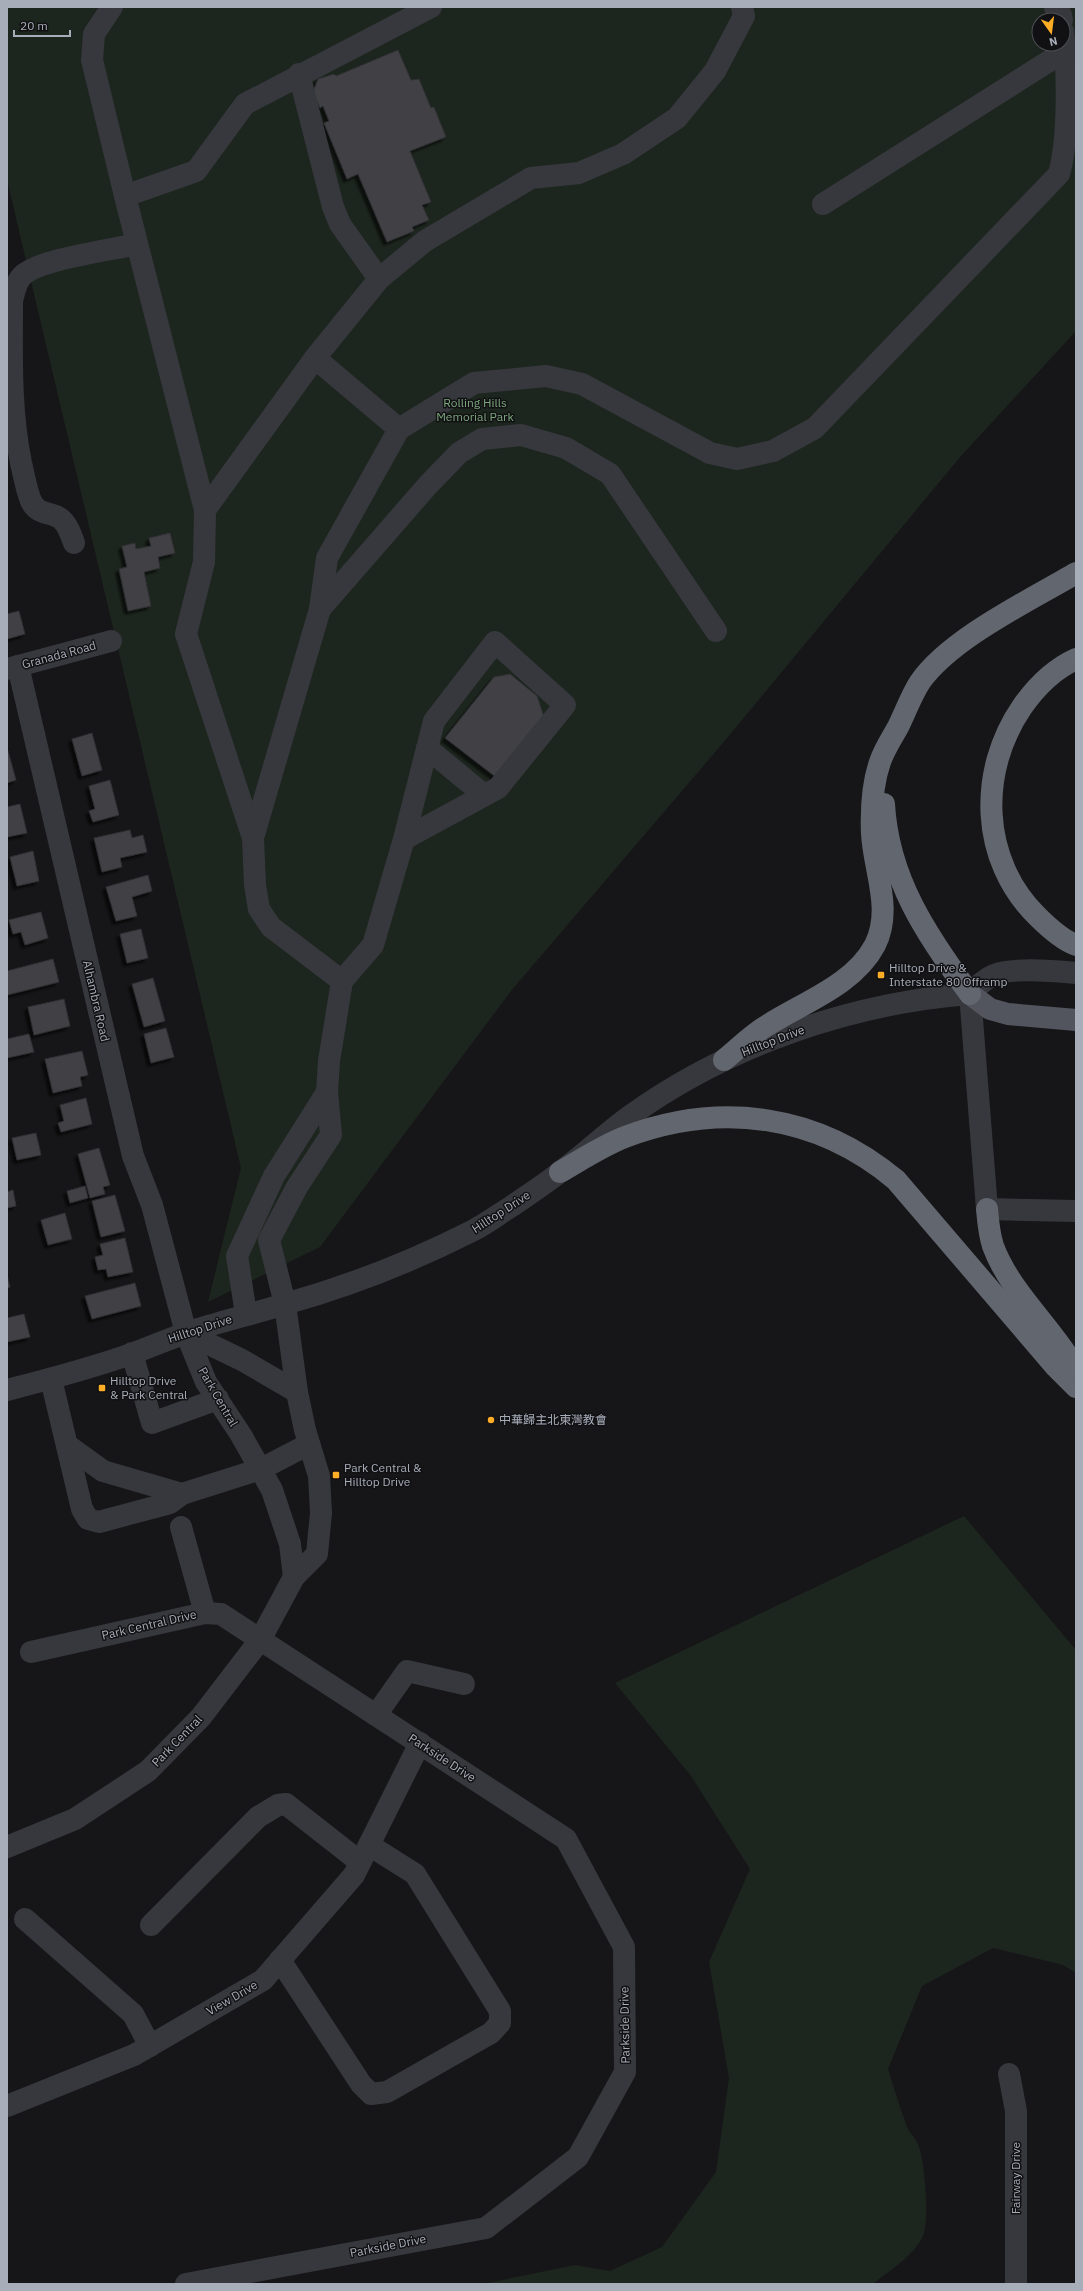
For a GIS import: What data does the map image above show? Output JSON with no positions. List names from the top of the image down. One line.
{"streets":{"street":["Granada Road","Alhambra Road","Hilltop Drive","Park Central","Park Central Drive","Parkside Drive","View Drive","Fairway Drive"]},"crossings":[["Granada Road","Alhambra Road"],["Alhambra Road","Hilltop Drive"],["Alhambra Road","Park Central"],["Hilltop Drive","Park Central"],["Park Central","Park Central Drive"],["Park Central","Parkside Drive"],["Park Central Drive","Parkside Drive"],["Parkside Drive","View Drive"]],"parks":["Rolling Hills Memorial Park"],"places":{"transit":["Hilltop Drive & Interstate 80 Offramp","Hilltop Drive & Park Central","Park Central & Hilltop Drive"],"other":["中華歸主北東灣教會"]},"scale_bar":"20 m","north":"bottom"}
